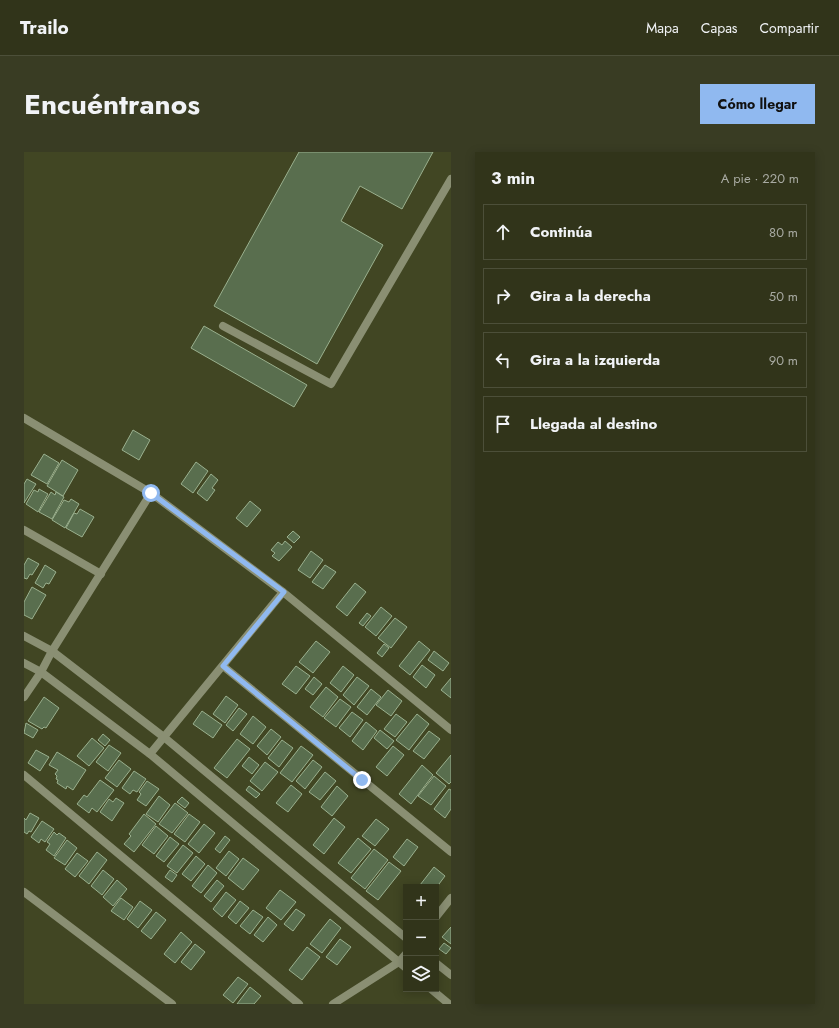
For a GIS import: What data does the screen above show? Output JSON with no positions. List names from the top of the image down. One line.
{"page":{"header":"Trailo","nav":["Mapa","Capas","Compartir"],"title":"Encuéntranos","buttons":"Cómo llegar","heading":["3 min","A pie · 220 m"],"list":[["Continúa","80 m"],["Gira a la derecha","50 m"],["Gira a la izquierda","90 m"],"Llegada al destino"],"map_buttons":["+","−"]}}
